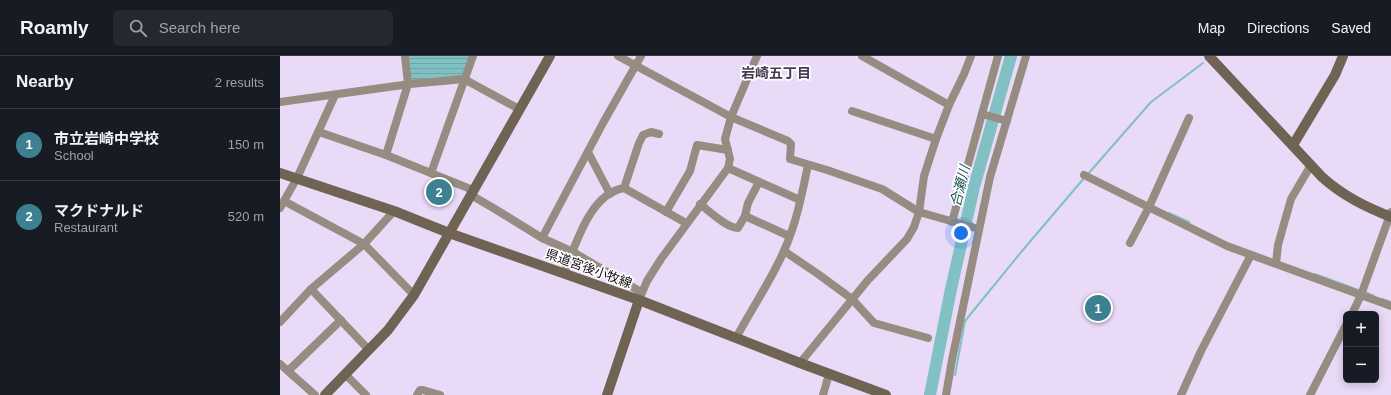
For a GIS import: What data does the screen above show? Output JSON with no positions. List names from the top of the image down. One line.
{"streets":{"street":["県道宮後小牧線"]},"districts":["岩崎五丁目"],"water":["合瀬川"],"page":{"header":"Roamly","search":"Search here","nav":["Map","Directions","Saved"],"heading":["Nearby","2 results"],"list":[{"mark":"1","name":"市立岩崎中学校","note":"School","value":"150 m"},{"mark":"2","name":"マクドナルド","note":"Restaurant","value":"520 m"}],"pins":["2","1"],"map_buttons":["+","−"]}}
